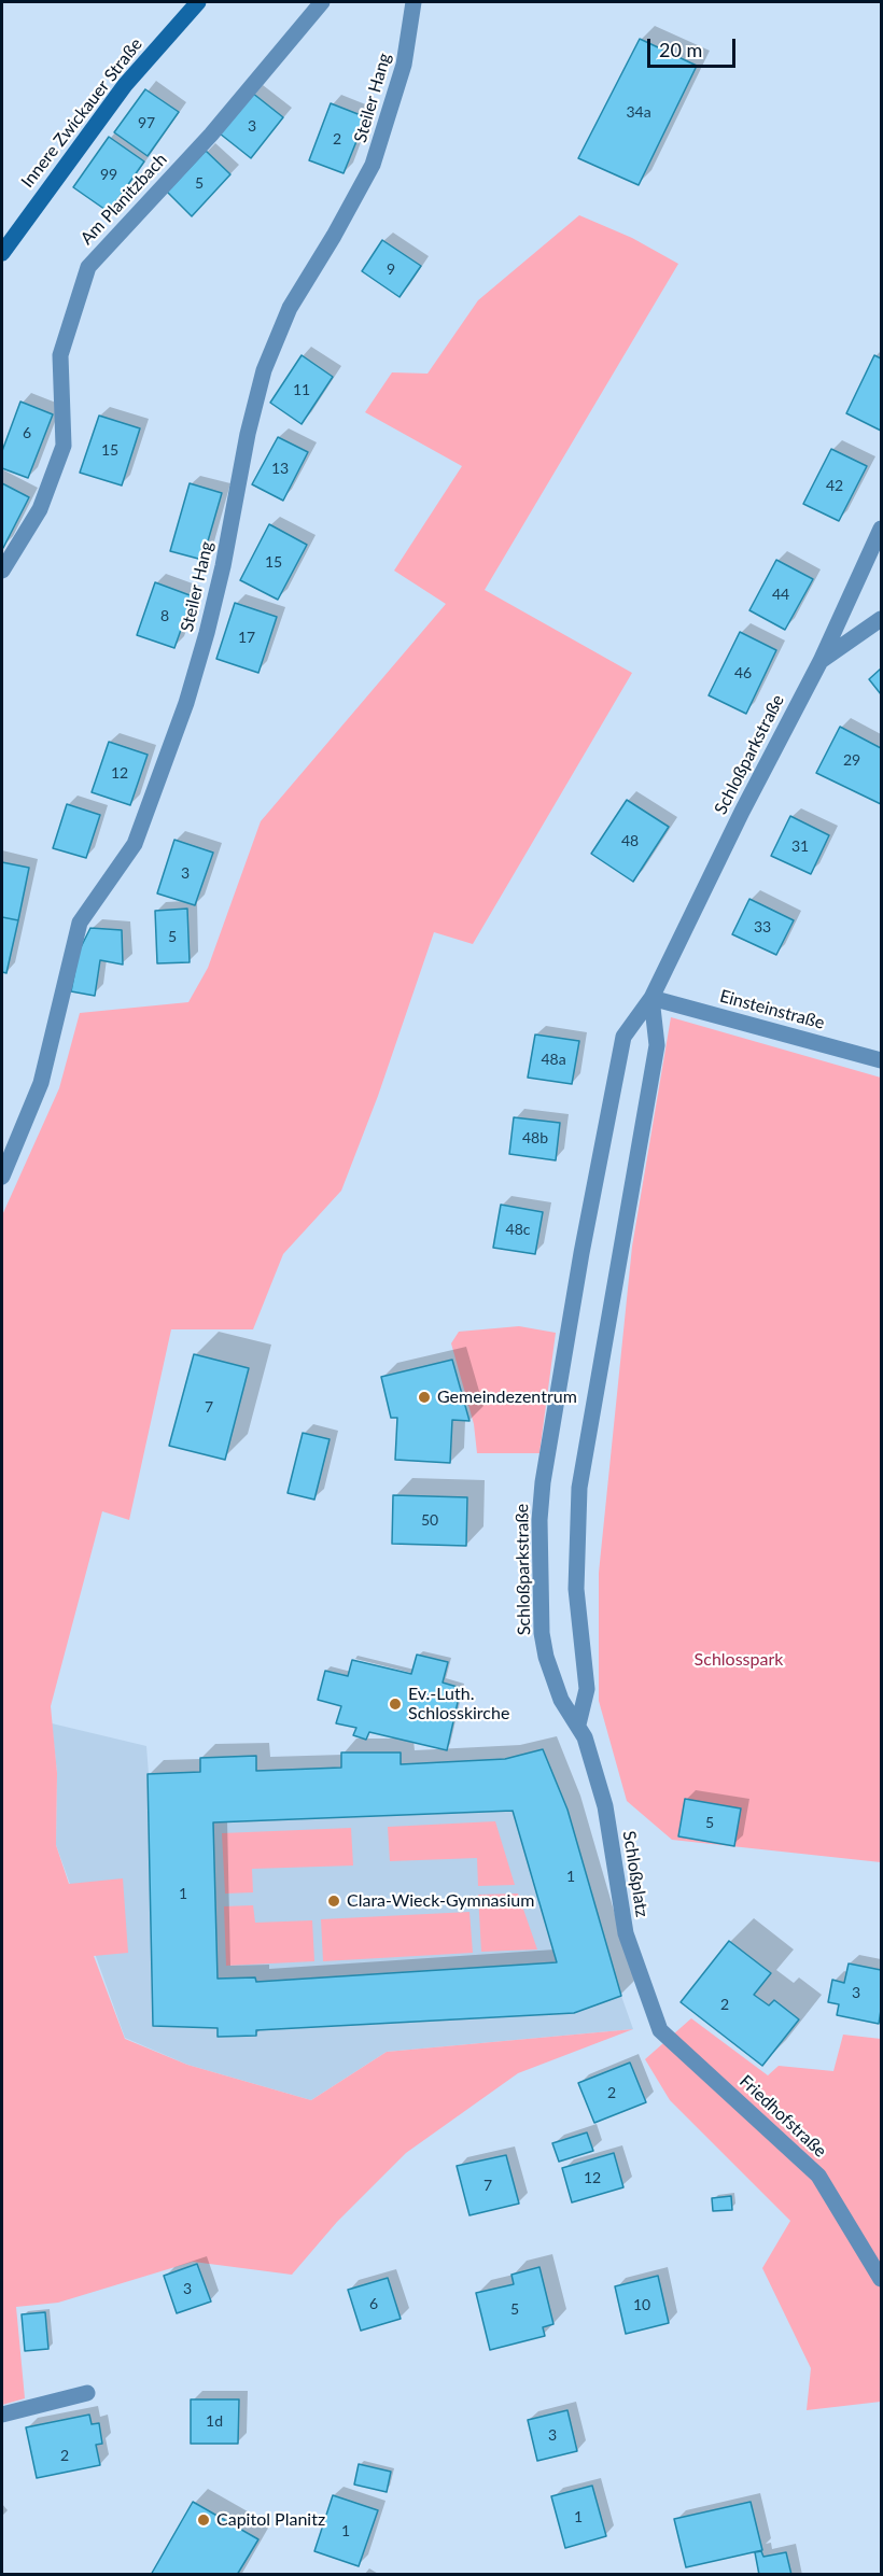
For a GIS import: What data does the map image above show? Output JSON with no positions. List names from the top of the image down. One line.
{"streets":{"main road":["Innere Zwickauer Straße"],"street":["Steiler Hang","Am Planitzbach","Schloßparkstraße","Einsteinstraße","Schloßplatz","Friedhofstraße"]},"crossings":[["Schloßparkstraße","Einsteinstraße"],["Schloßparkstraße","Schloßplatz"],["Schloßplatz","Friedhofstraße"]],"parks":["Schlosspark"],"places":["Gemeindezentrum","Ev.-Luth. Schlosskirche","Clara-Wieck-Gymnasium","Capitol Planitz"],"house_numbers":["34a","97","3","2","99","5","9","11","6","15","13","42","15","44","8","17","46","29","12","48","31","3","33","5","48a","48b","48c","7","50","5","1","1","3","2","2","12","7","3","6","10","5","1d","3","2","1","1"],"scale_bar":"20 m"}
